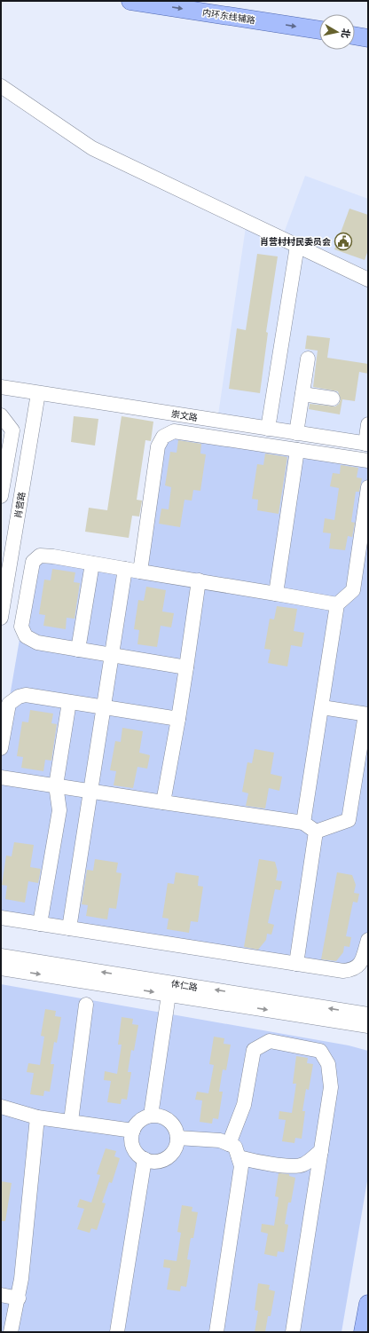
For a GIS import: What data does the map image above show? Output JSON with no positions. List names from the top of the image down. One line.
{"streets":{"main road":["内环东线辅路"],"street":["崇文路","肖营路","体仁路"]},"crossings":[["崇文路","肖营路"]],"one_way":["内环东线辅路"],"places":{"public building":["肖营村村民委员会"]},"north":"right"}
